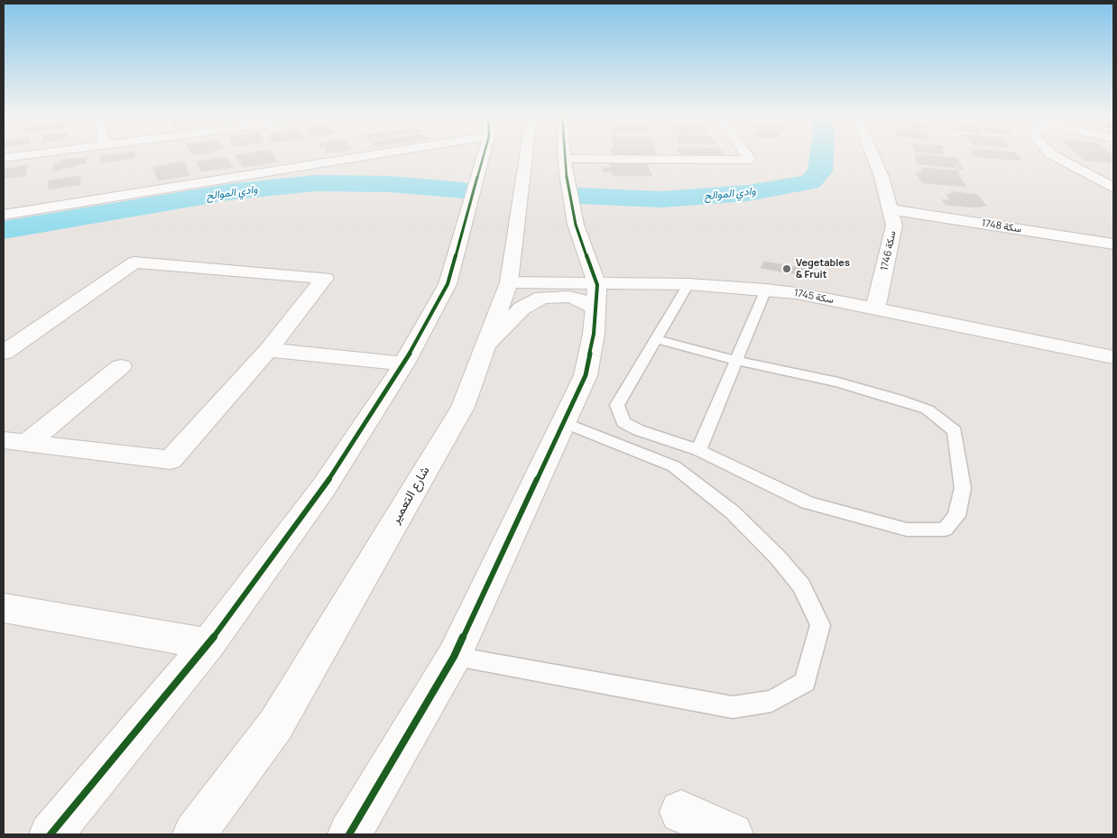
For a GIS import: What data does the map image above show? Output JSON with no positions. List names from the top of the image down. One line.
{"streets":{"street":["سكة 1748","سكة 1746","سكة 1745","شارع التعمير"]},"crossings":[["سكة 1748","سكة 1746"],["سكة 1746","سكة 1745"],["سكة 1745","شارع التعمير"]],"water":["وادي الموالح"],"places":["Vegetables & Fruit"]}
